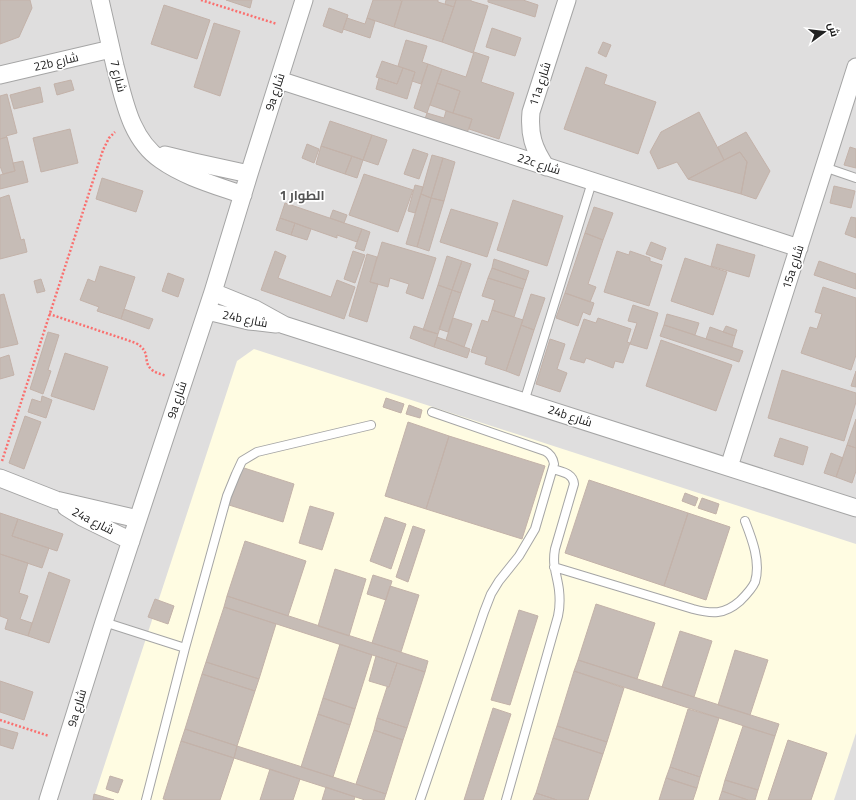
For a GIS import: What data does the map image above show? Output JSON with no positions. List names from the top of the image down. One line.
{"streets":{"street":["22b شارع","شارع 7","11a شارع","9a شارع","22c شارع","15a شارع","24b شارع","24a شارع"]},"crossings":[["22b شارع","شارع 7"],["شارع 7","9a شارع"],["11a شارع","22c شارع"],["9a شارع","22c شارع"],["9a شارع","24b شارع"],["9a شارع","24a شارع"],["22c شارع","15a شارع"],["15a شارع","24b شارع"]],"districts":["الطوار 1"],"north":"right"}
